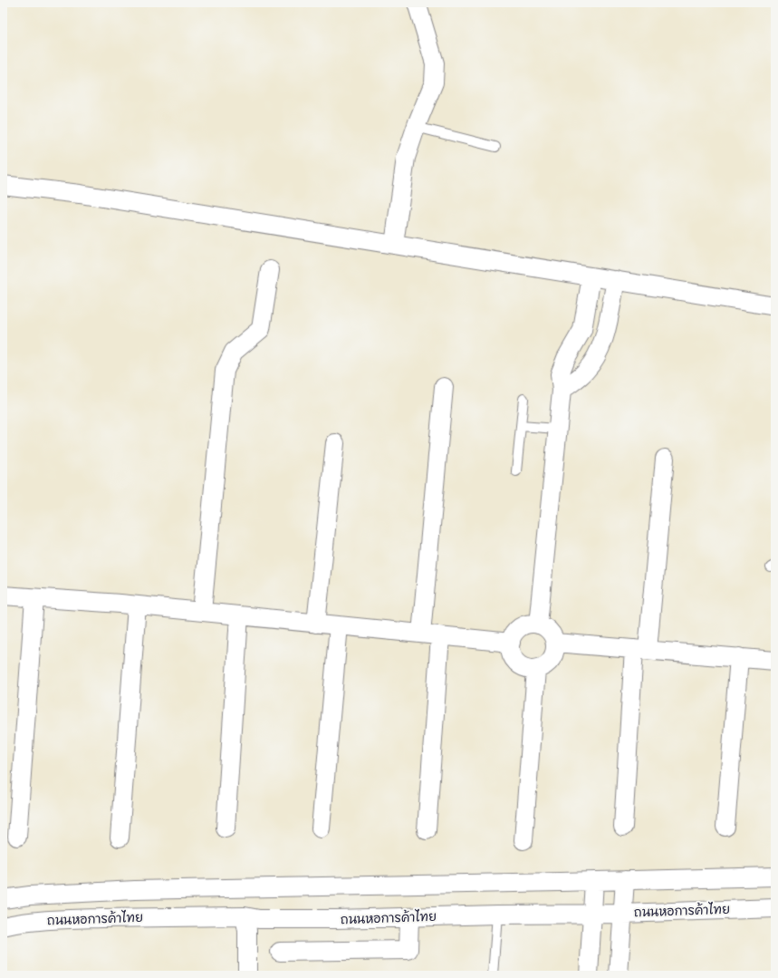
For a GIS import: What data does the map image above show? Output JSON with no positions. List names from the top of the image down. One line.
{"streets":{"street":["ถนนหอการค้าไทย"]}}
